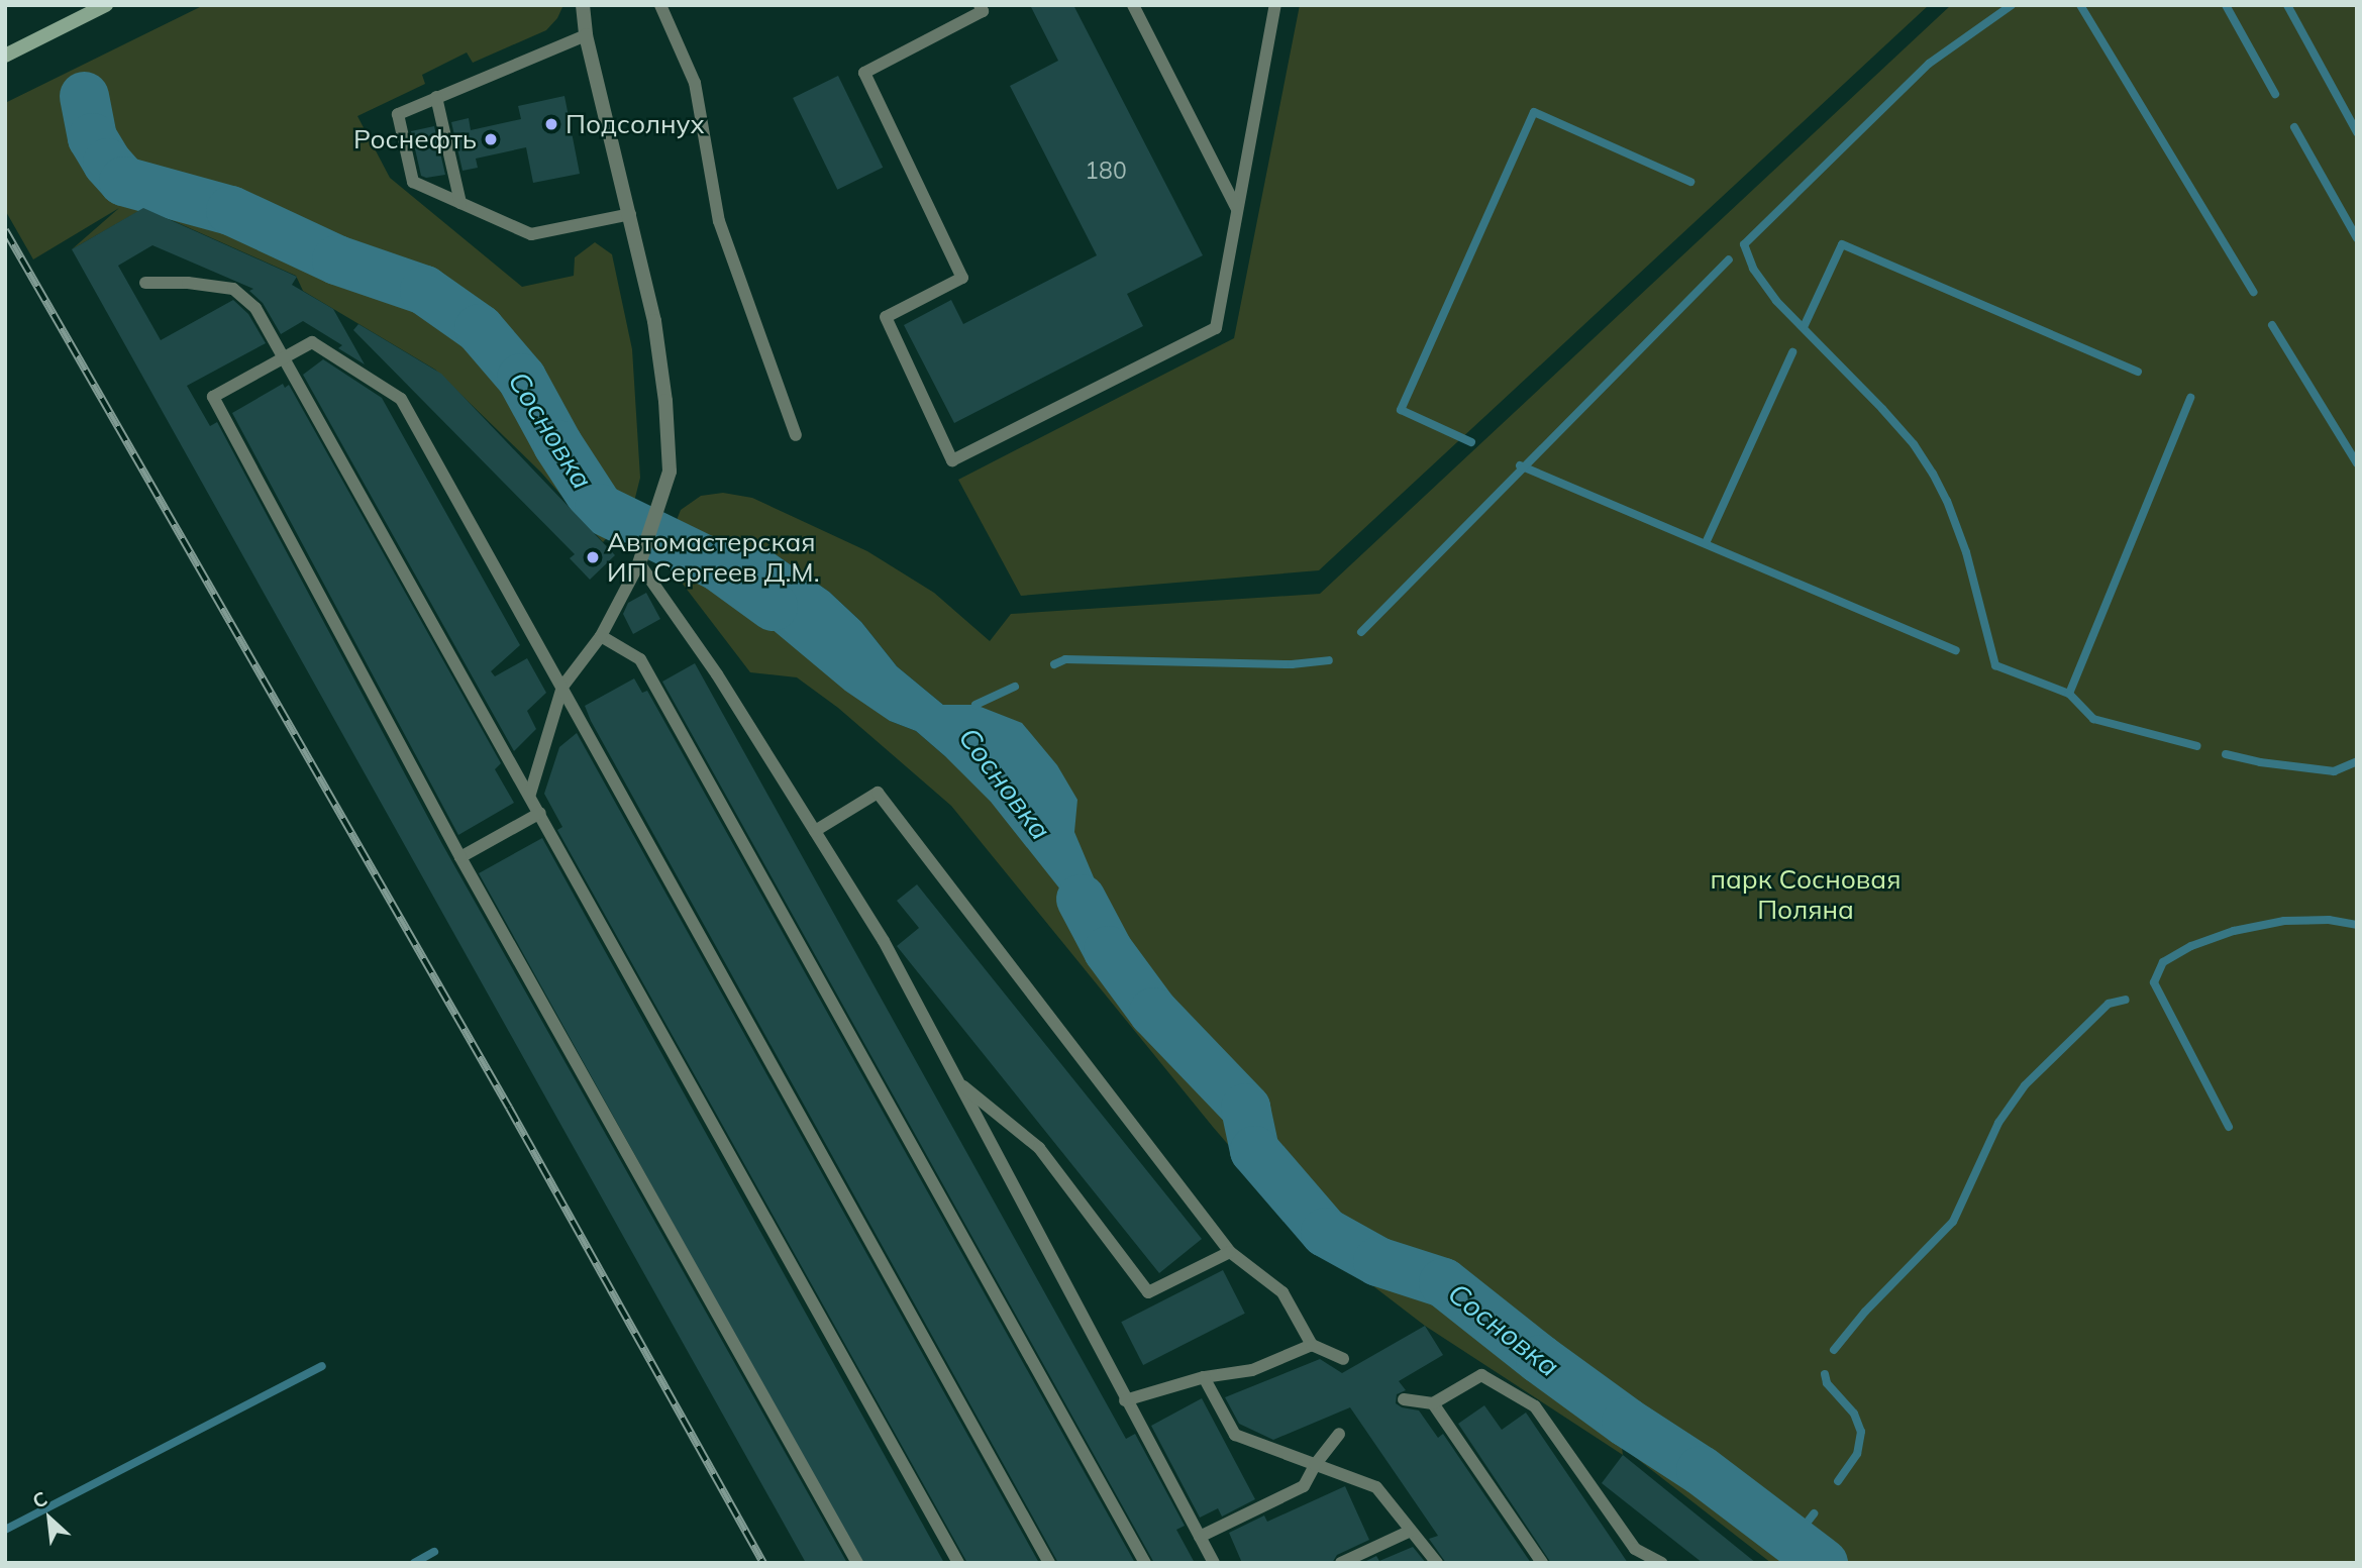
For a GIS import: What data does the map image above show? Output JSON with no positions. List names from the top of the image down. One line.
{"water":["Сосновка"],"parks":["парк Сосновая Поляна"],"places":["Подсолнух","Роснефть","Автомастерская ИП Сергеев Д.М."],"house_numbers":["180"],"north":"top left"}
